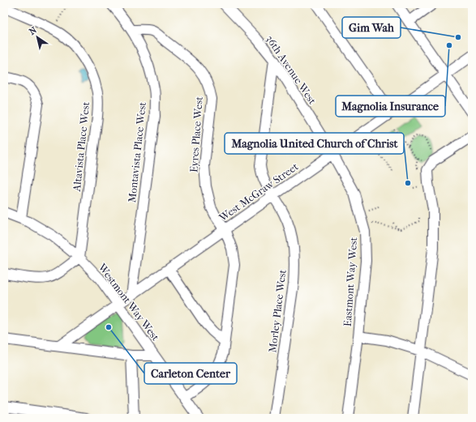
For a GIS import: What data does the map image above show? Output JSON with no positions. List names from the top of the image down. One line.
{"streets":{"street":["36th Avenue West","Eyres Place West","Altavista Place West","Montavista Place West","West McGraw Street","Eastmont Way West","Westmont Way West","Morley Place West"]},"crossings":[["36th Avenue West","West McGraw Street"],["36th Avenue West","Eastmont Way West"],["36th Avenue West","Morley Place West"],["Eyres Place West","Montavista Place West"],["Eyres Place West","West McGraw Street"],["Eyres Place West","Westmont Way West"],["Altavista Place West","Westmont Way West"],["Montavista Place West","West McGraw Street"],["West McGraw Street","Eastmont Way West"],["West McGraw Street","Westmont Way West"],["West McGraw Street","Morley Place West"]],"places":["Gim Wah","Magnolia Insurance","Magnolia United Church of Christ","Carleton Center"],"north":"top left"}
